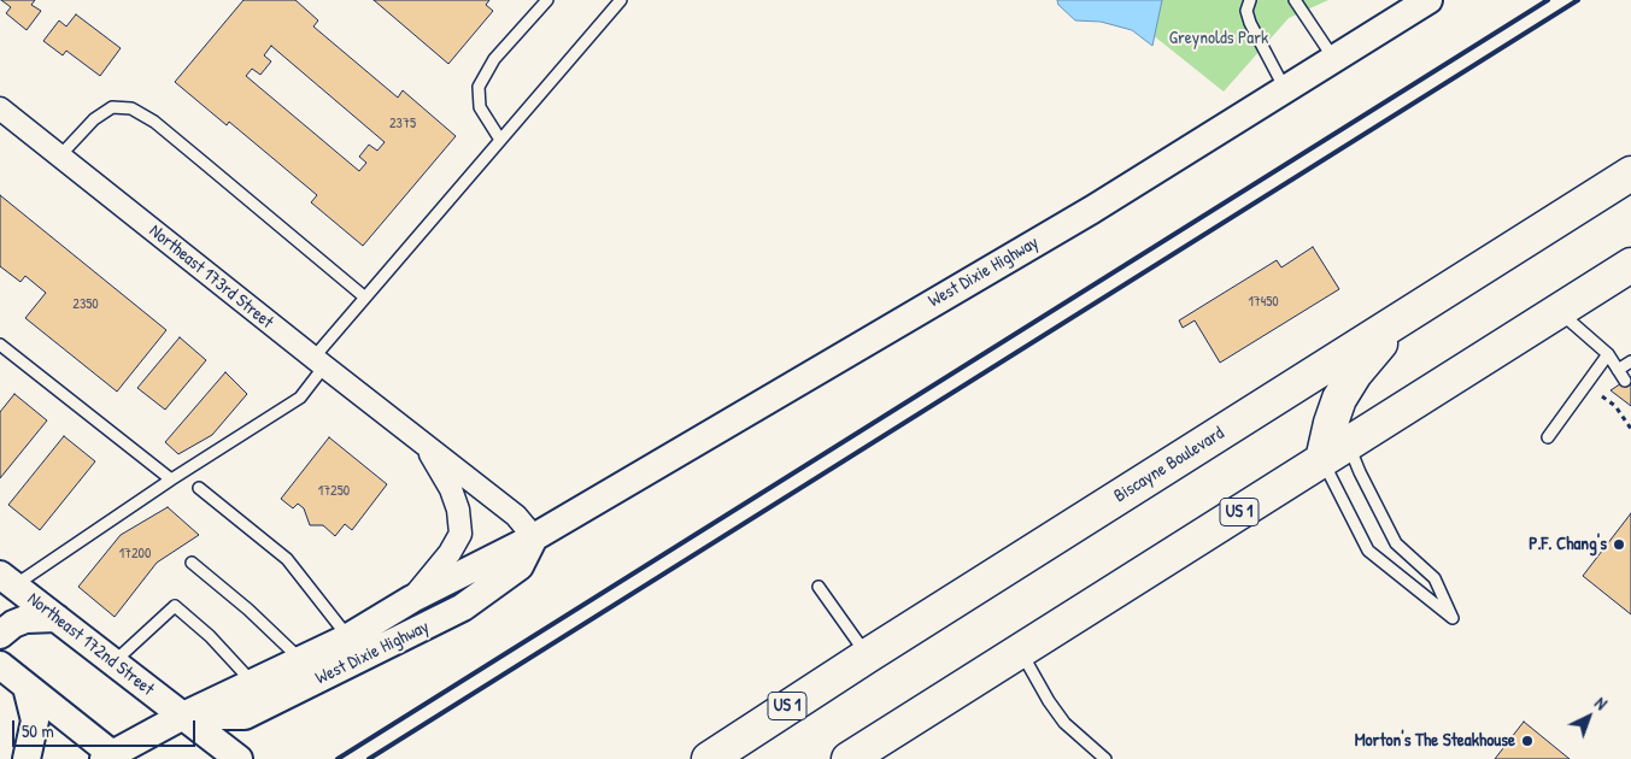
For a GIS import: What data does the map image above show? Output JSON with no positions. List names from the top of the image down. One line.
{"streets":{"main road":["Biscayne Boulevard","US 1"],"street":["West Dixie Highway","Northeast 173rd Street","Northeast 172nd Street"]},"crossings":[["West Dixie Highway","Northeast 173rd Street"],["West Dixie Highway","Northeast 172nd Street"]],"parks":["Greynolds Park"],"places":["P.F. Chang's","Morton's The Steakhouse"],"house_numbers":["2375","17450","2350","17250","17200"],"scale_bar":"50 m","north":"top right"}
